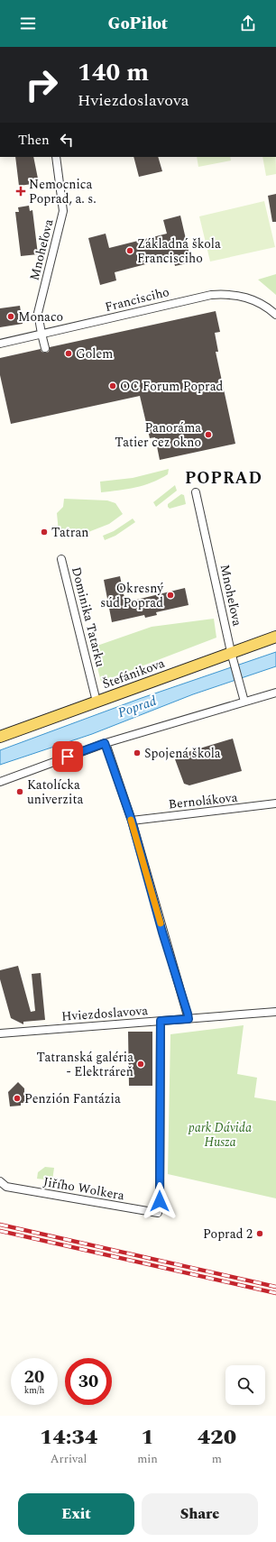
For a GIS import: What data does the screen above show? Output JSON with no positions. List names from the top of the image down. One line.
{"streets":{"main road":["Štefánikova"],"street":["Mnoheľova","Francisciho","Dominika Tatarku","Bernolákova","Hviezdoslavova","Jiřího Wolkera"]},"crossings":[["Mnoheľova","Francisciho"],["Mnoheľova","Štefánikova"],["Dominika Tatarku","Štefánikova"],["Hviezdoslavova","Jiřího Wolkera"]],"districts":["POPRAD"],"water":["Poprad"],"parks":["park Dávida Husza"],"places":{"health":["Nemocnica Poprad, a. s."],"other":["Základná škola Francisciho","Monaco","Golem","OC Forum Poprad","Panoráma Tatier cez okno","Tatran","Okresný súd Poprad","Spojená škola","Katolícka univerzita","Tatranská galéria - Elektráreň","Penzión Fantázia","Poprad 2"]},"page":{"header":"GoPilot","turn":["140 m","Hviezdoslavova"],"then":"Then","speed":"20 km/h","limit":"30","eta":["14:34","Arrival","1","min","420","m"],"buttons":["Exit","Share"]}}
